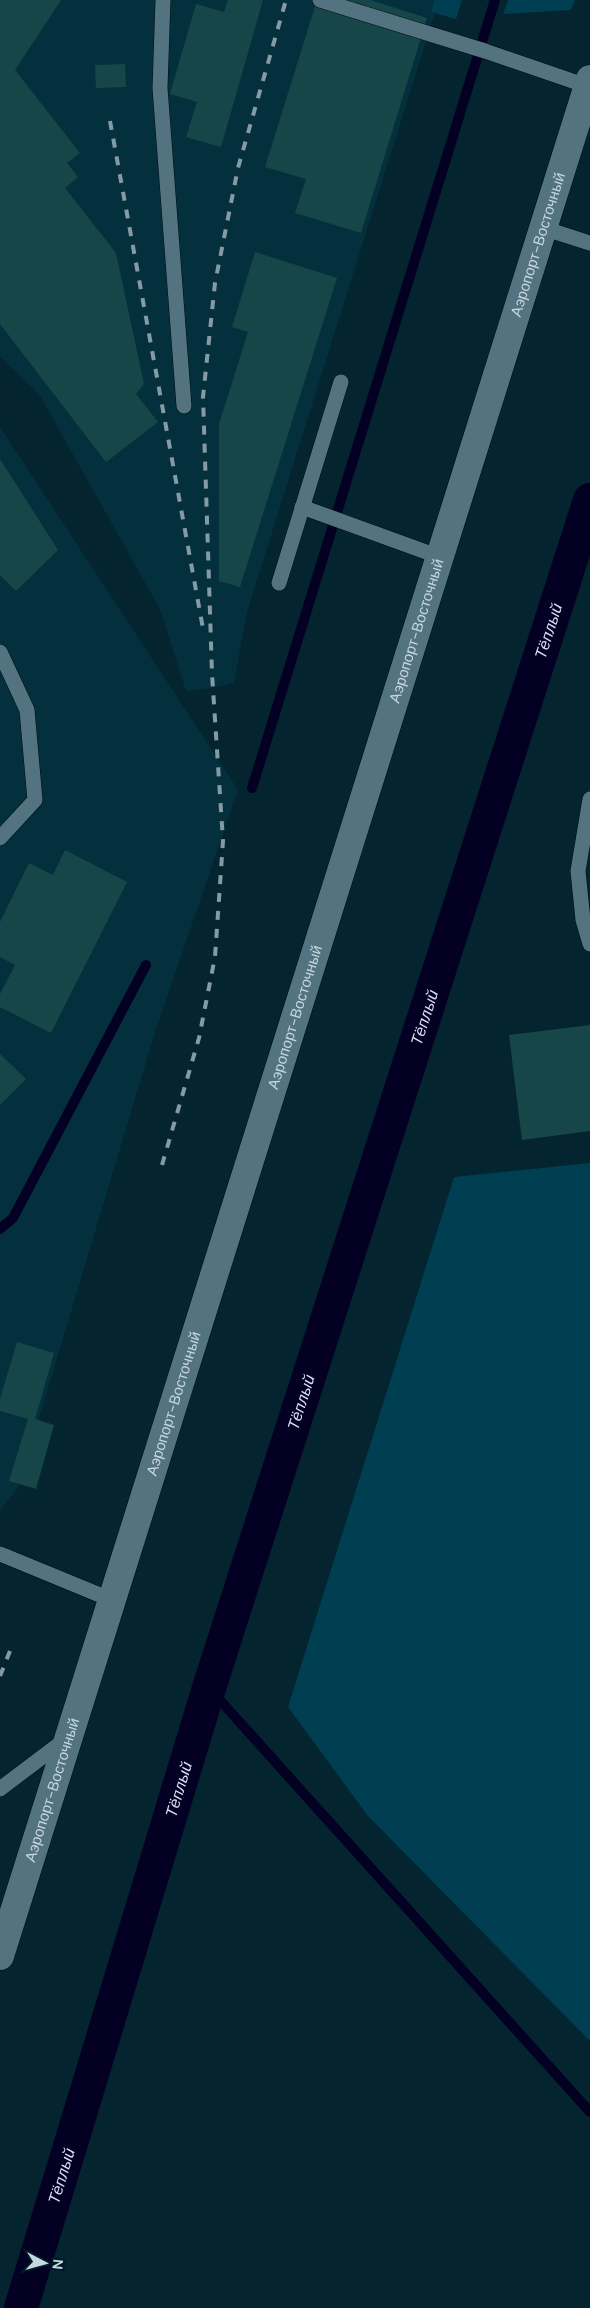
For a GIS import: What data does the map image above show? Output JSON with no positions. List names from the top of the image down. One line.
{"streets":{"street":["Аэропорт-Восточный"]},"water":["Тёплый"],"north":"right"}
